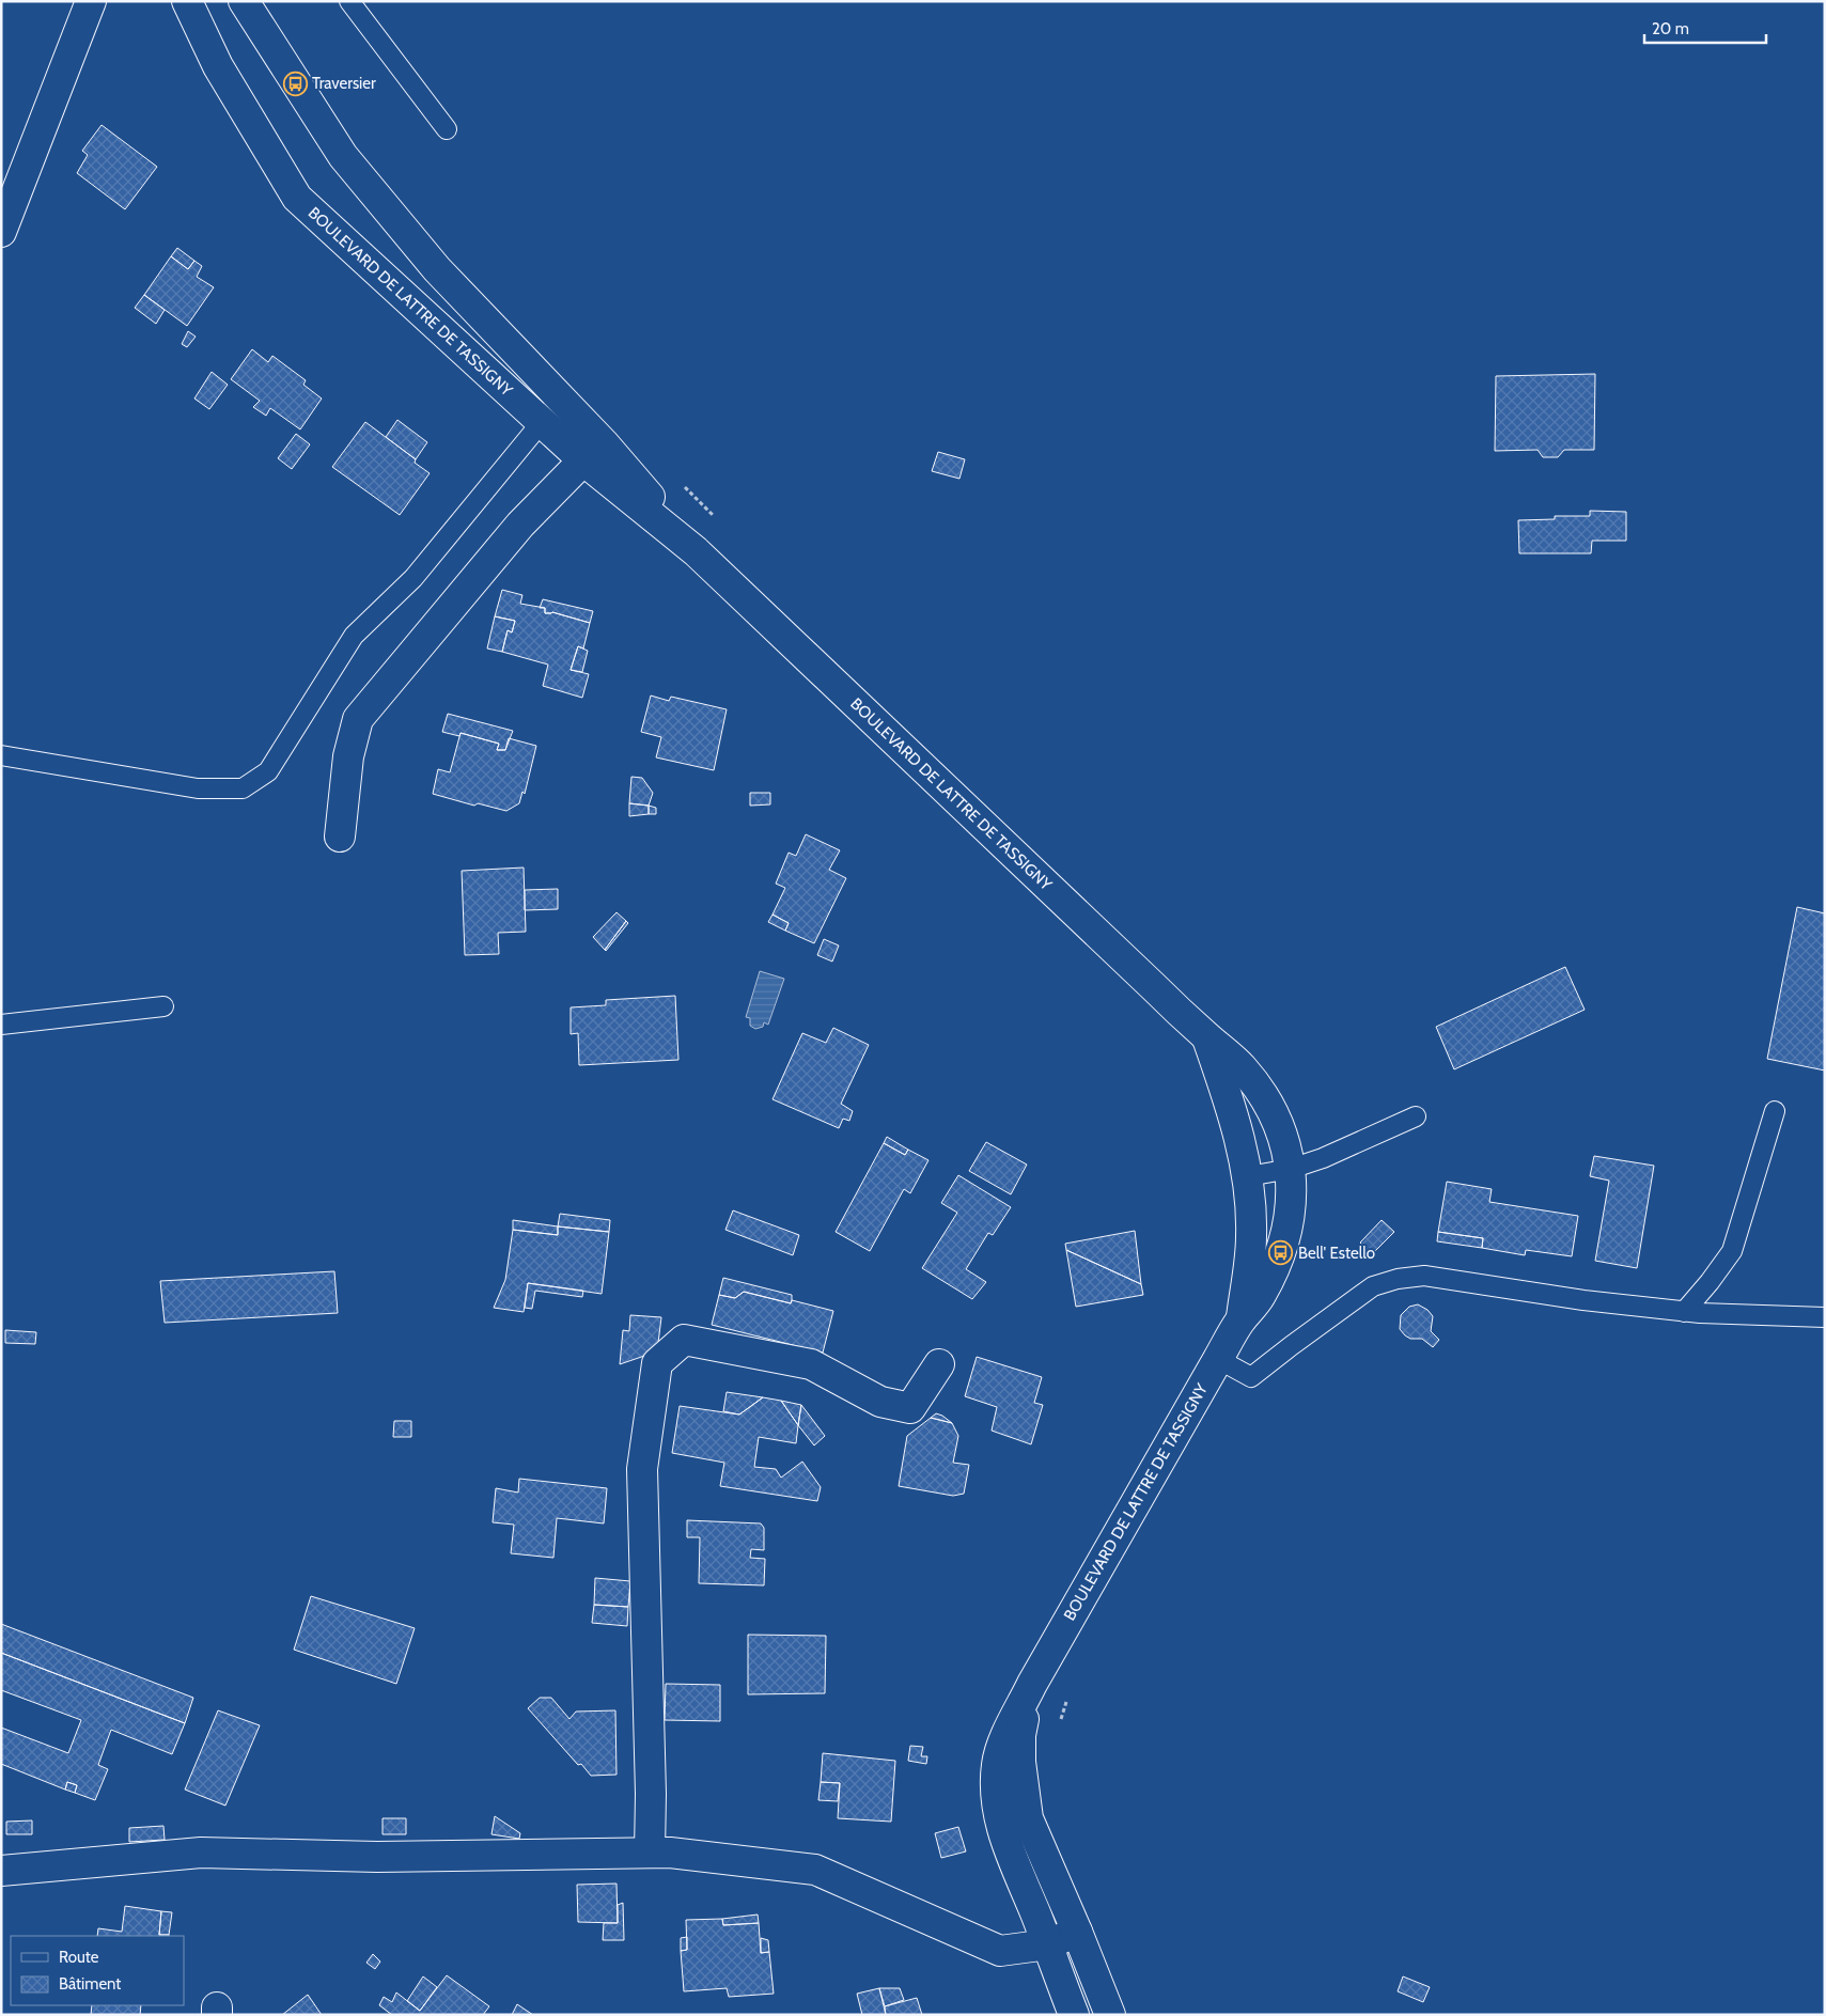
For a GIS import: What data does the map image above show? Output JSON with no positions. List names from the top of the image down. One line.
{"streets":{"street":["BOULEVARD DE LATTRE DE TASSIGNY"]},"places":{"bus stop":["Traversier","Bell' Estello"]},"legend":["Route","Bâtiment"],"scale_bar":"20 m"}
